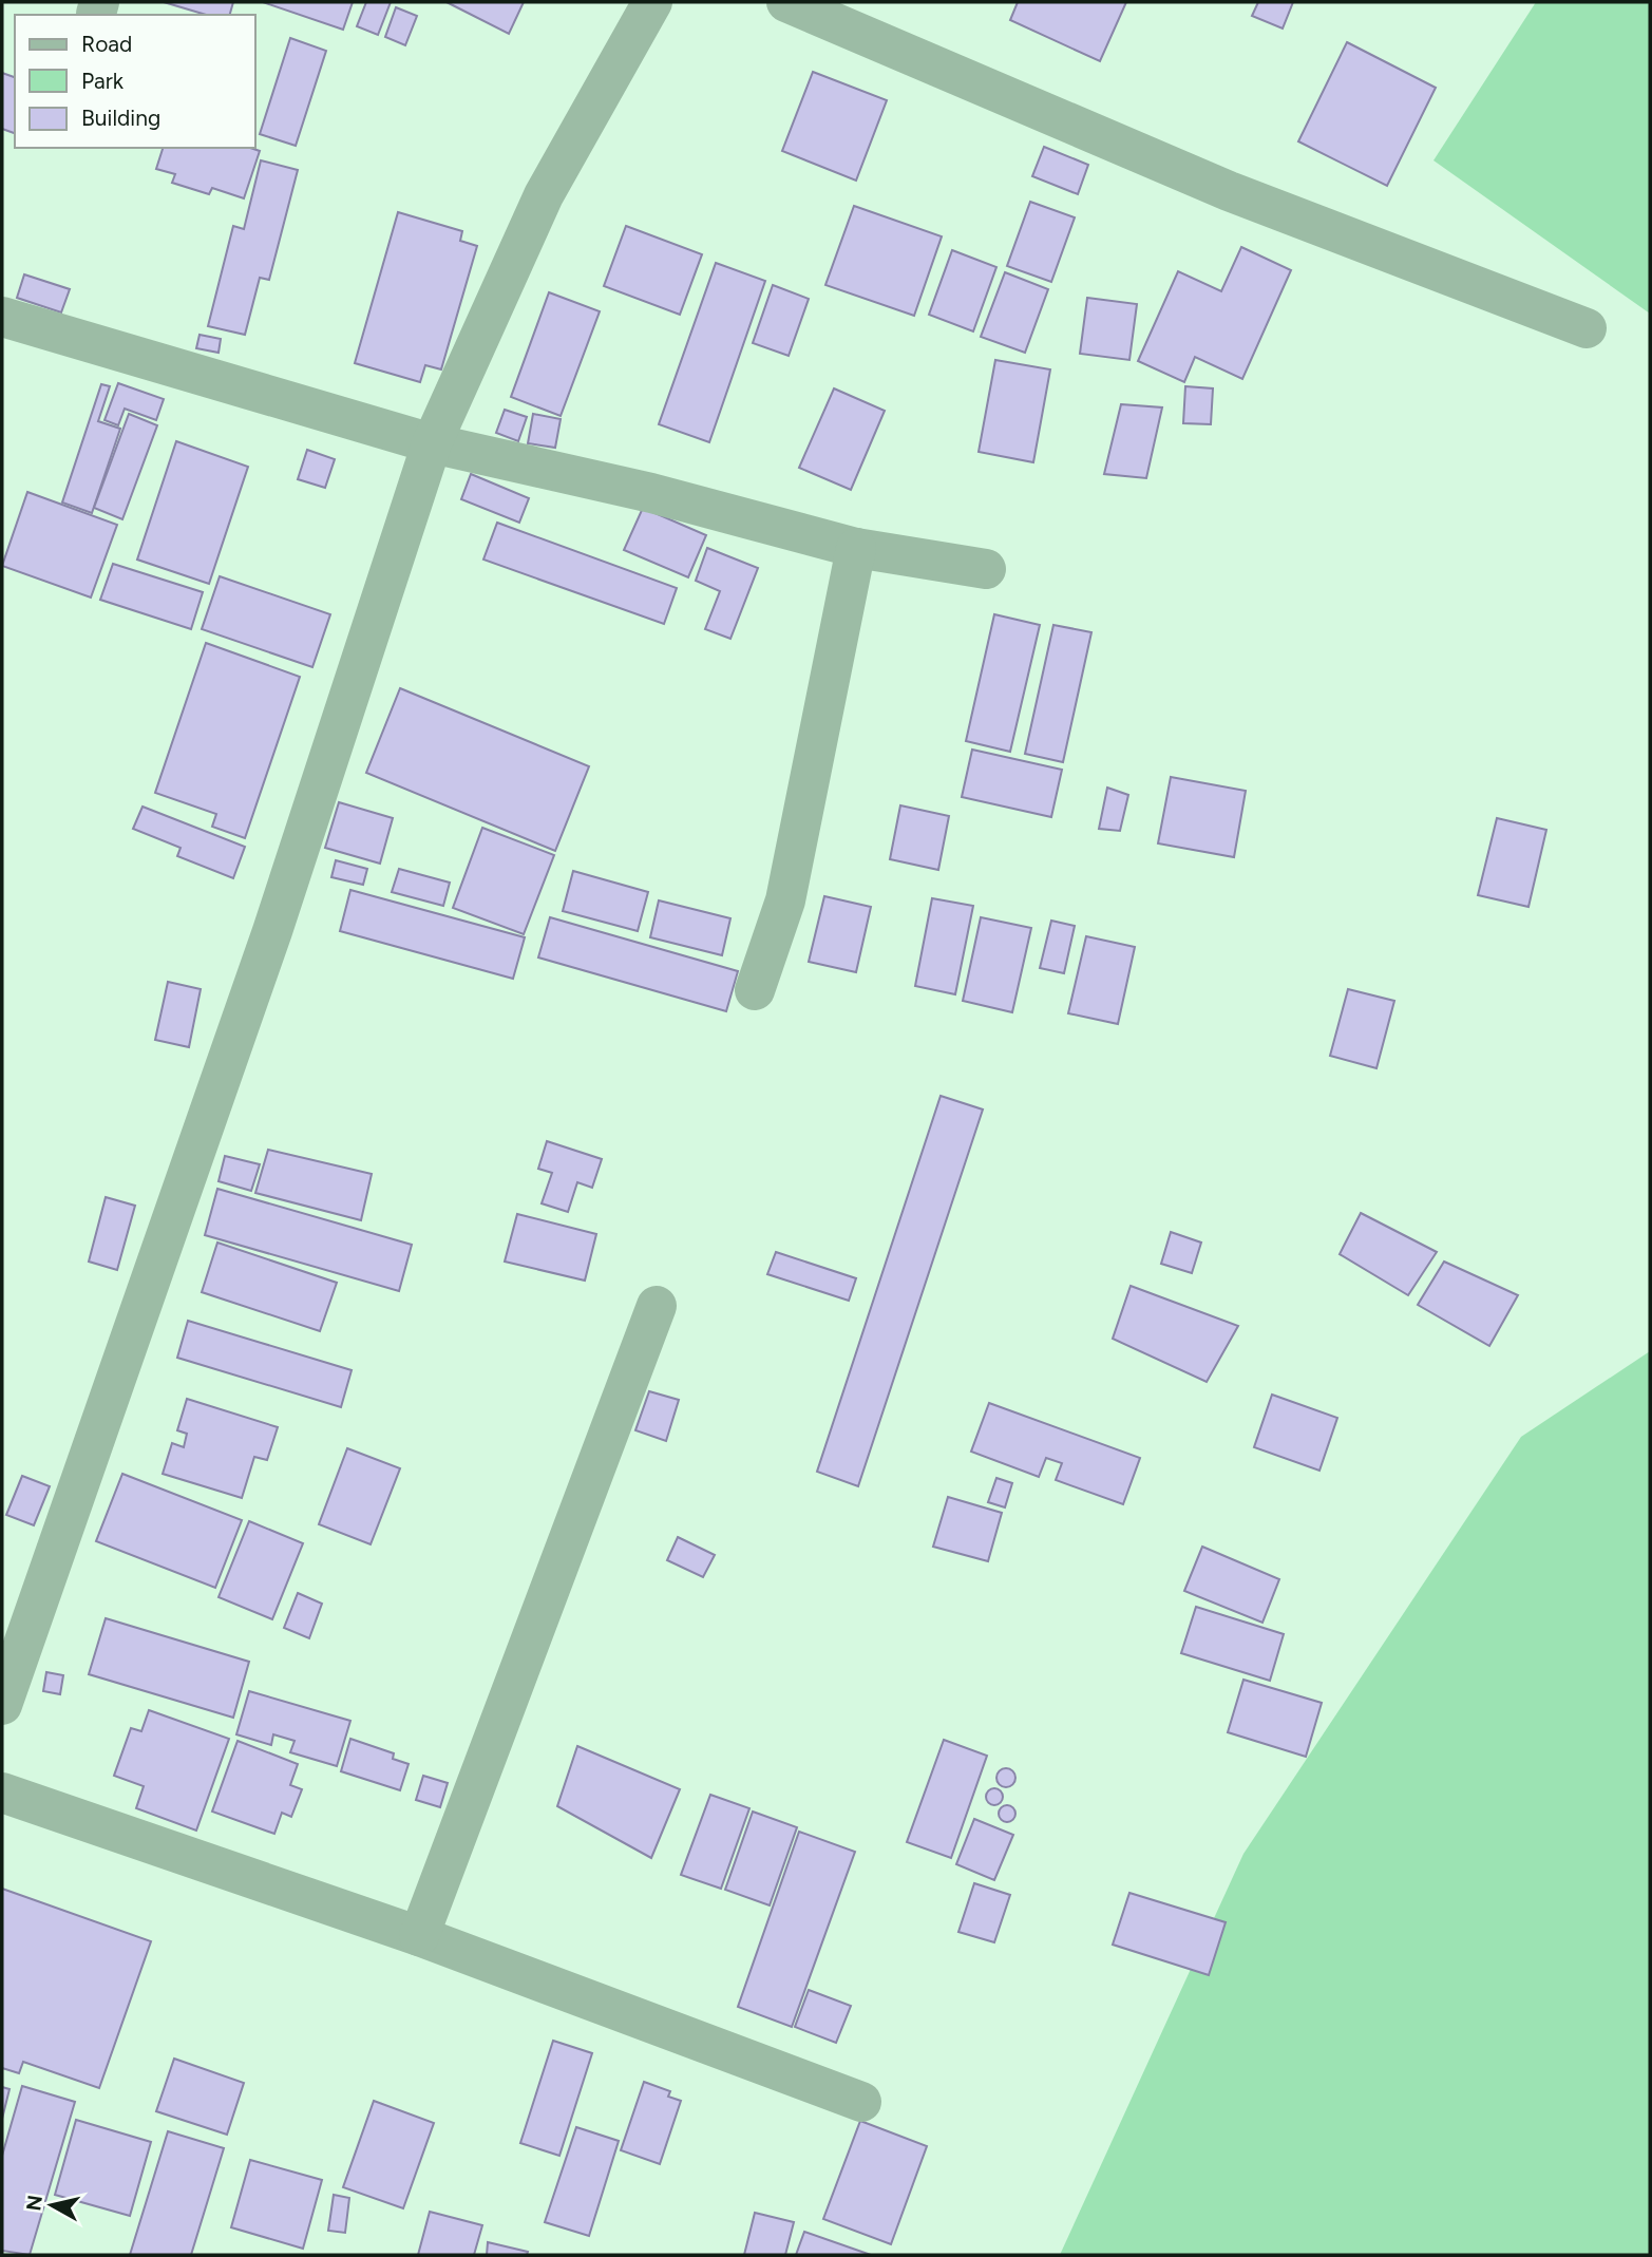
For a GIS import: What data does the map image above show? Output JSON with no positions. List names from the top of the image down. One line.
{"legend":["Road","Park","Building"],"north":"left"}
